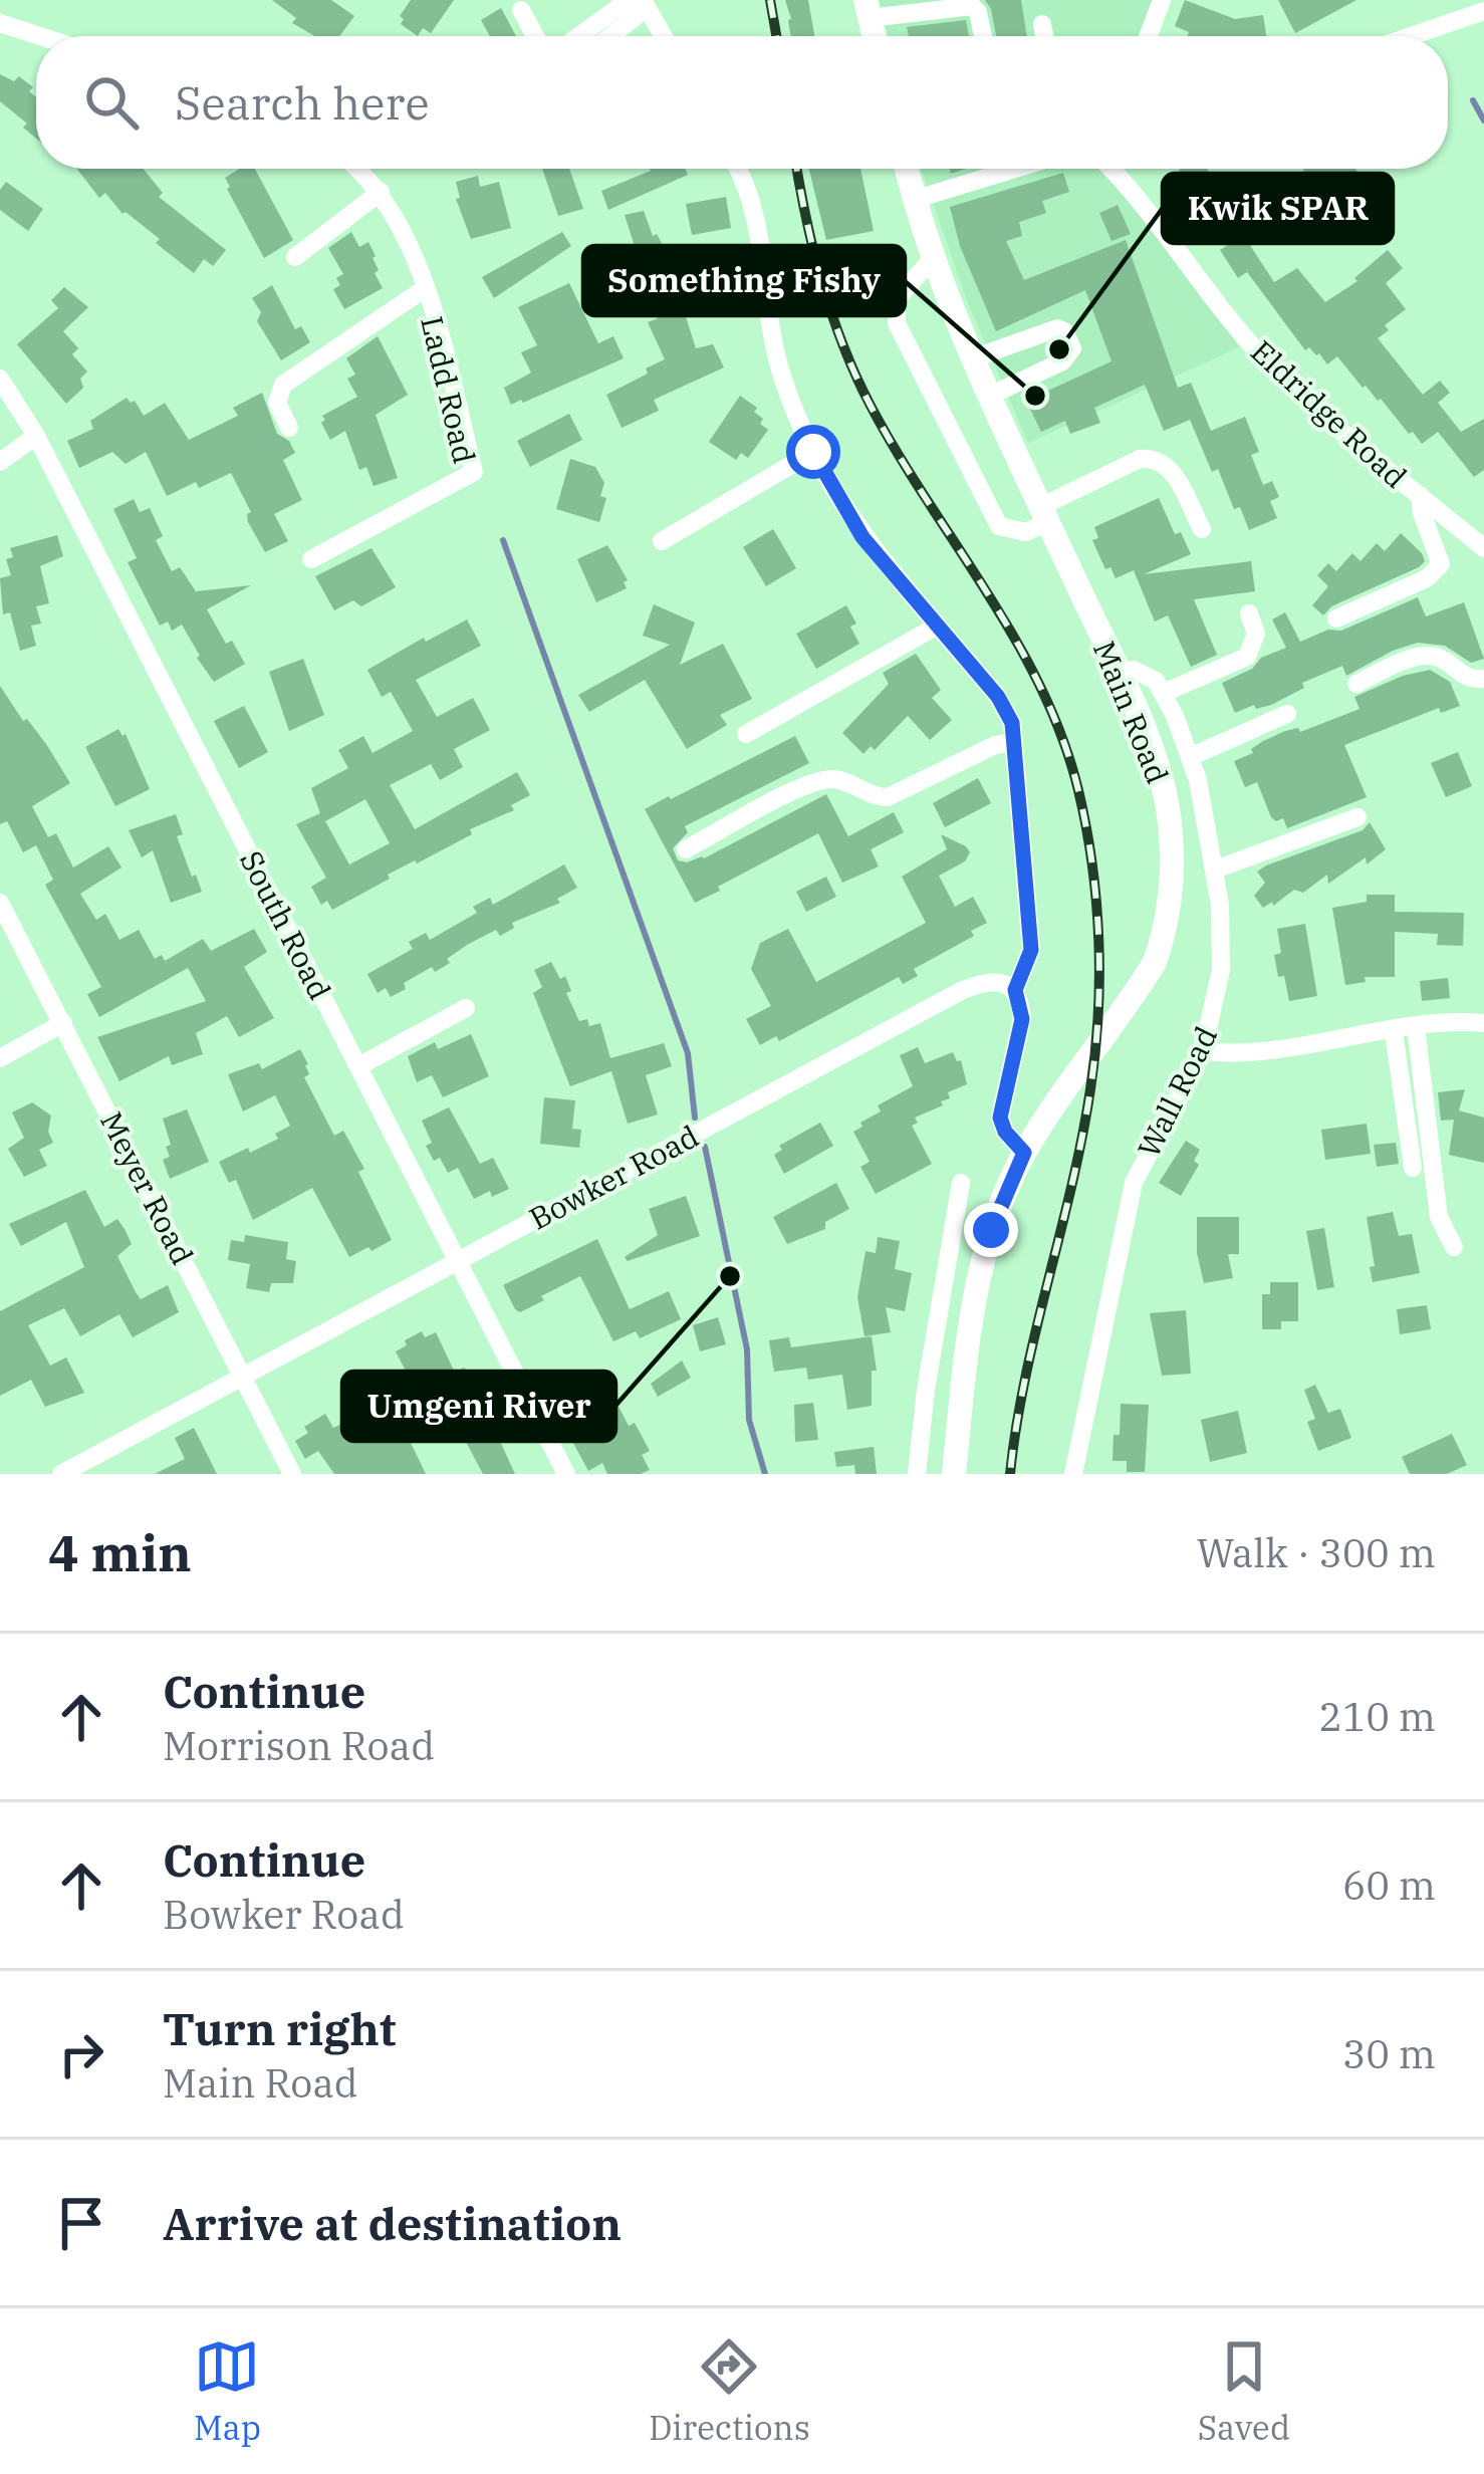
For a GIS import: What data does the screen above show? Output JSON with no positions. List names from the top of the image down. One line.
{"streets":{"main road":["Main Road"],"street":["Ladd Road","Eldridge Road","South Road","Wall Road","Bowker Road","Meyer Road"]},"crossings":[["South Road","Bowker Road"],["Bowker Road","Meyer Road"]],"places":["Kwik SPAR","Something Fishy","Umgeni River"],"page":{"search":"Search here","heading":["4 min","Walk · 300 m"],"list":[["Continue","Morrison Road","210 m"],["Continue","Bowker Road","60 m"],["Turn right","Main Road","30 m"],"Arrive at destination"],"nav":["Map","Directions","Saved"]}}
